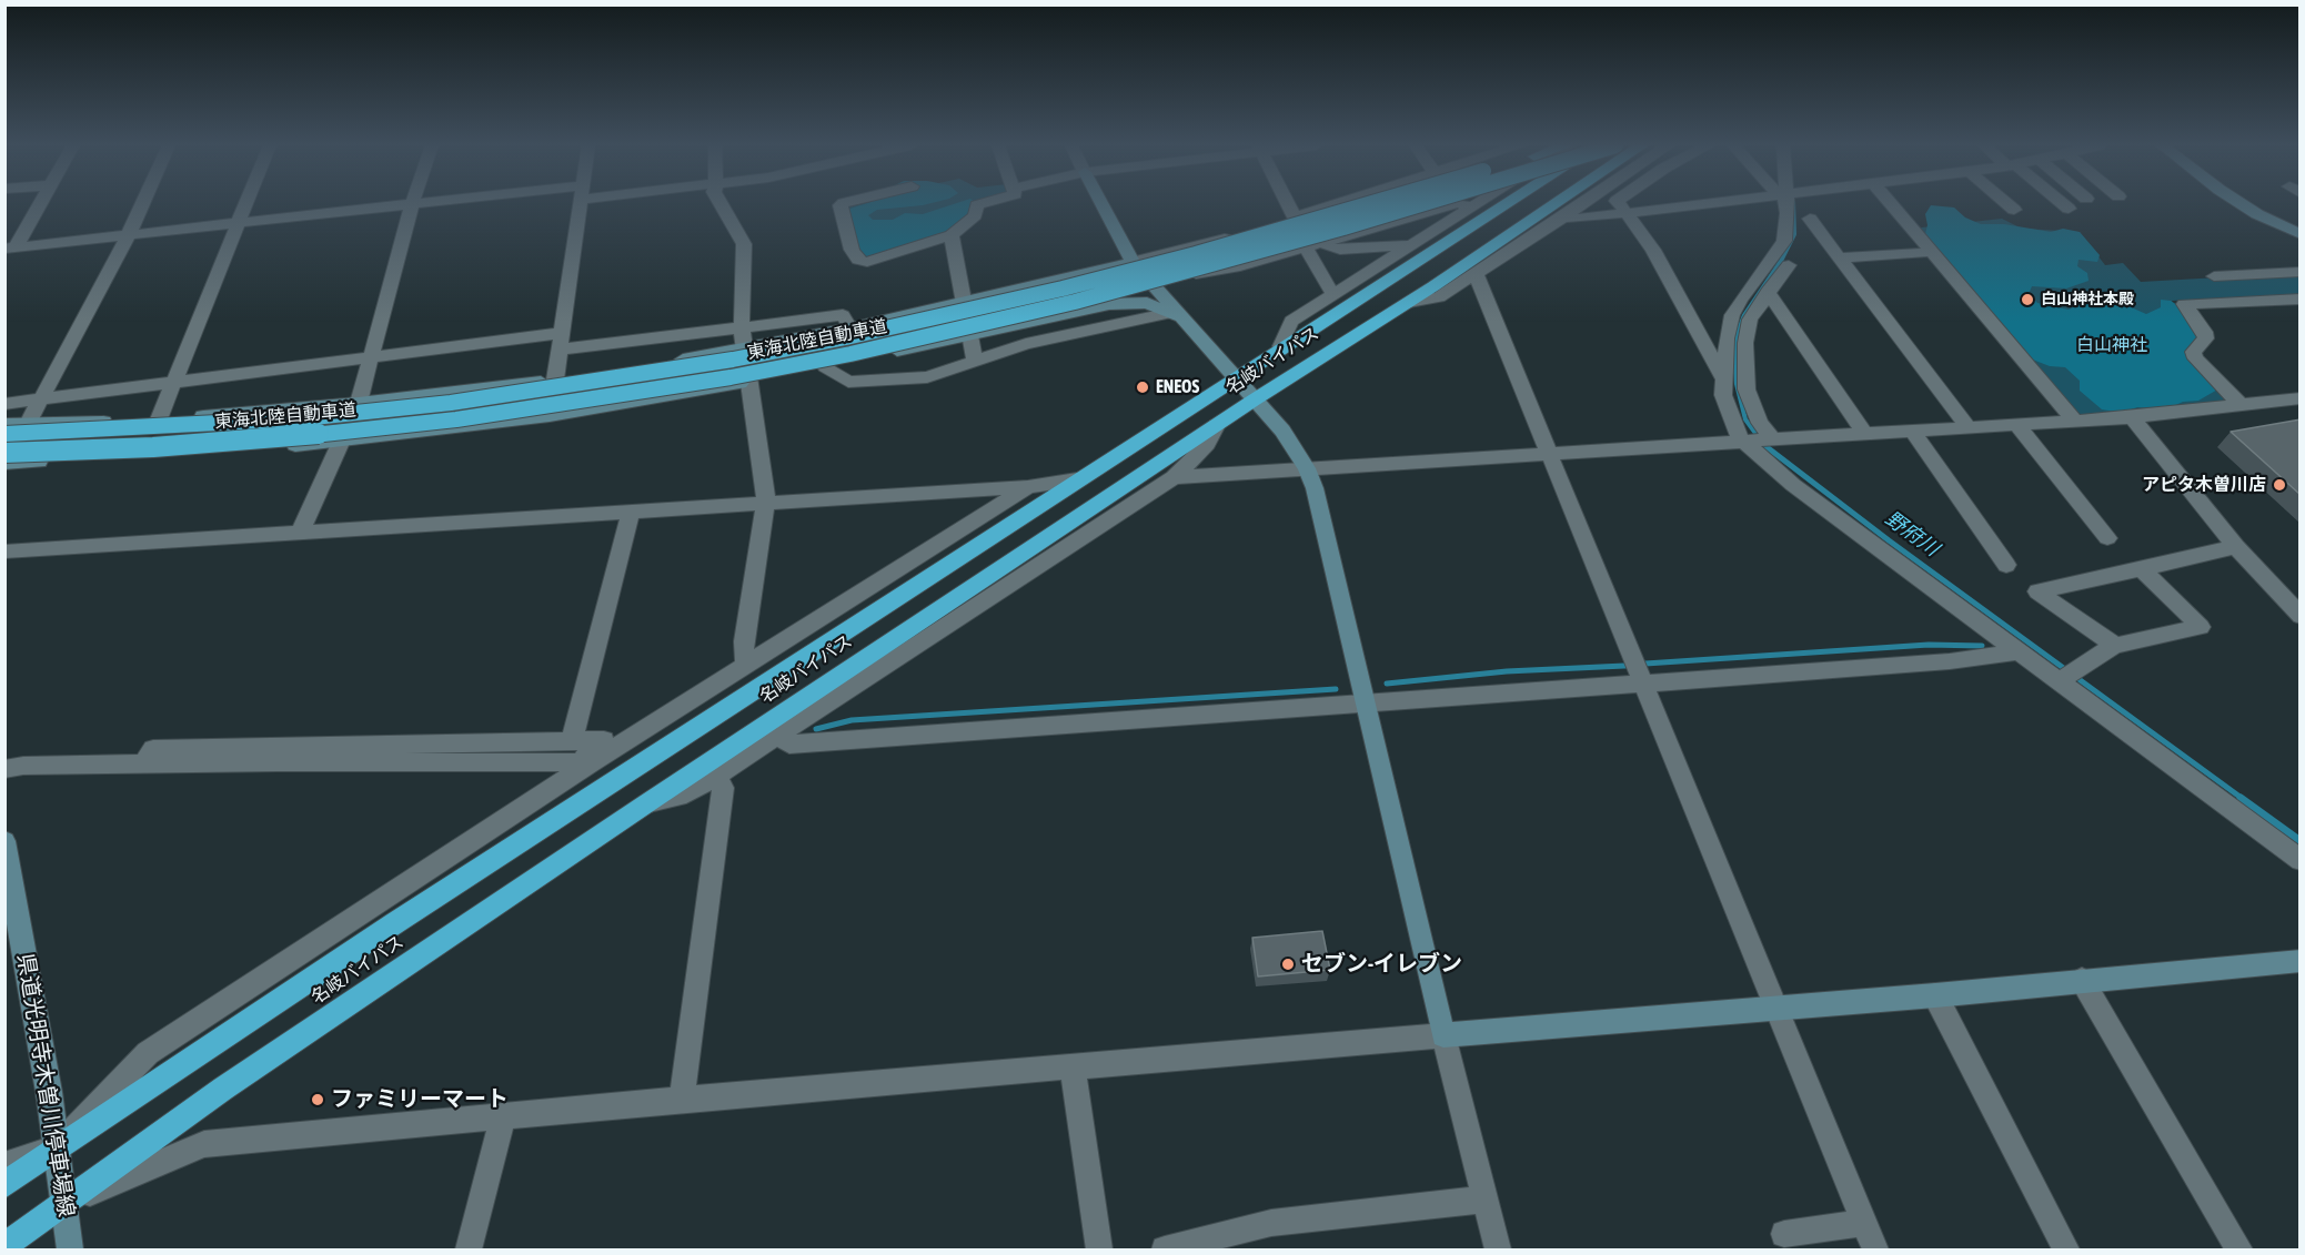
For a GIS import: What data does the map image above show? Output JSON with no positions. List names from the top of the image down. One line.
{"streets":{"highway":["東海北陸自動車道","名岐バイパス"],"street":["県道光明寺木曽川停車場線"]},"crossings":[["名岐バイパス","県道光明寺木曽川停車場線"]],"water":["野府川"],"parks":["白山神社"],"places":["白山神社本殿","ENEOS","アピタ木曽川店","セブン-イレブン","ファミリーマート"]}
